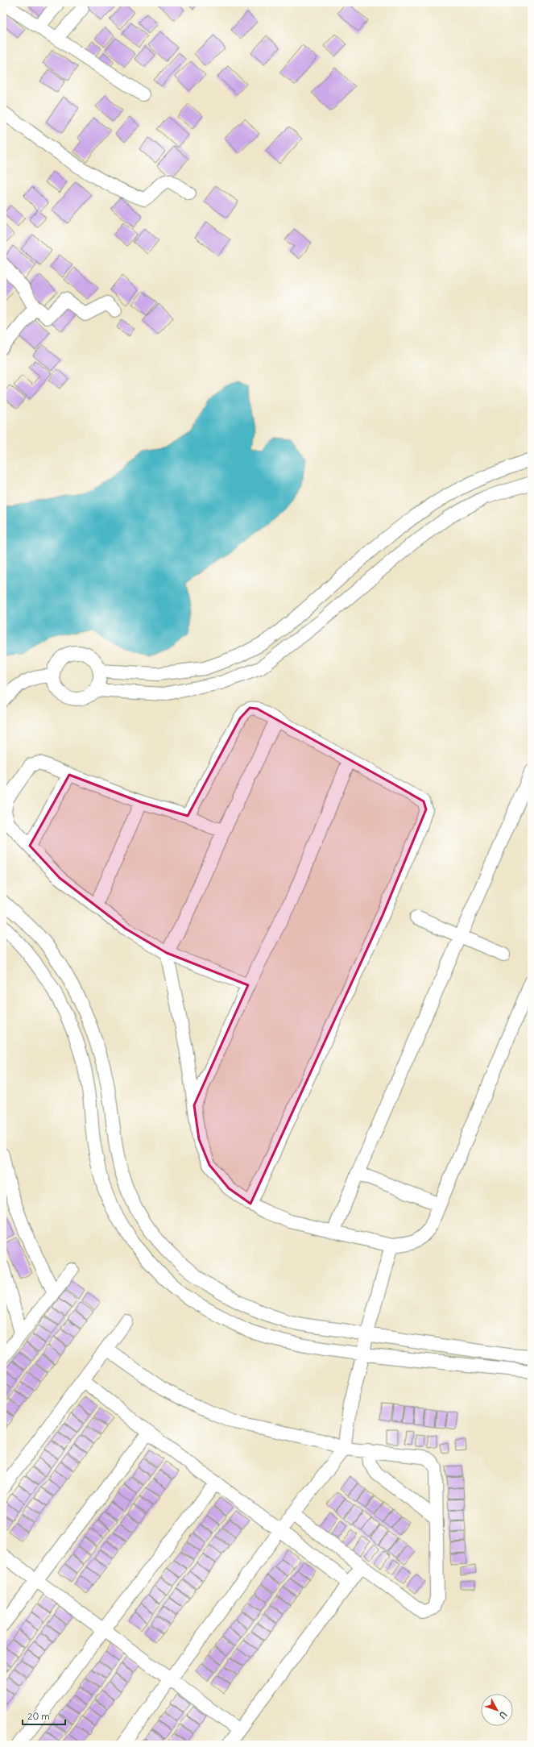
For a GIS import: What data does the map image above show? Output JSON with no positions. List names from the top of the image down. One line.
{"scale_bar":"20 m","north":"bottom right"}
